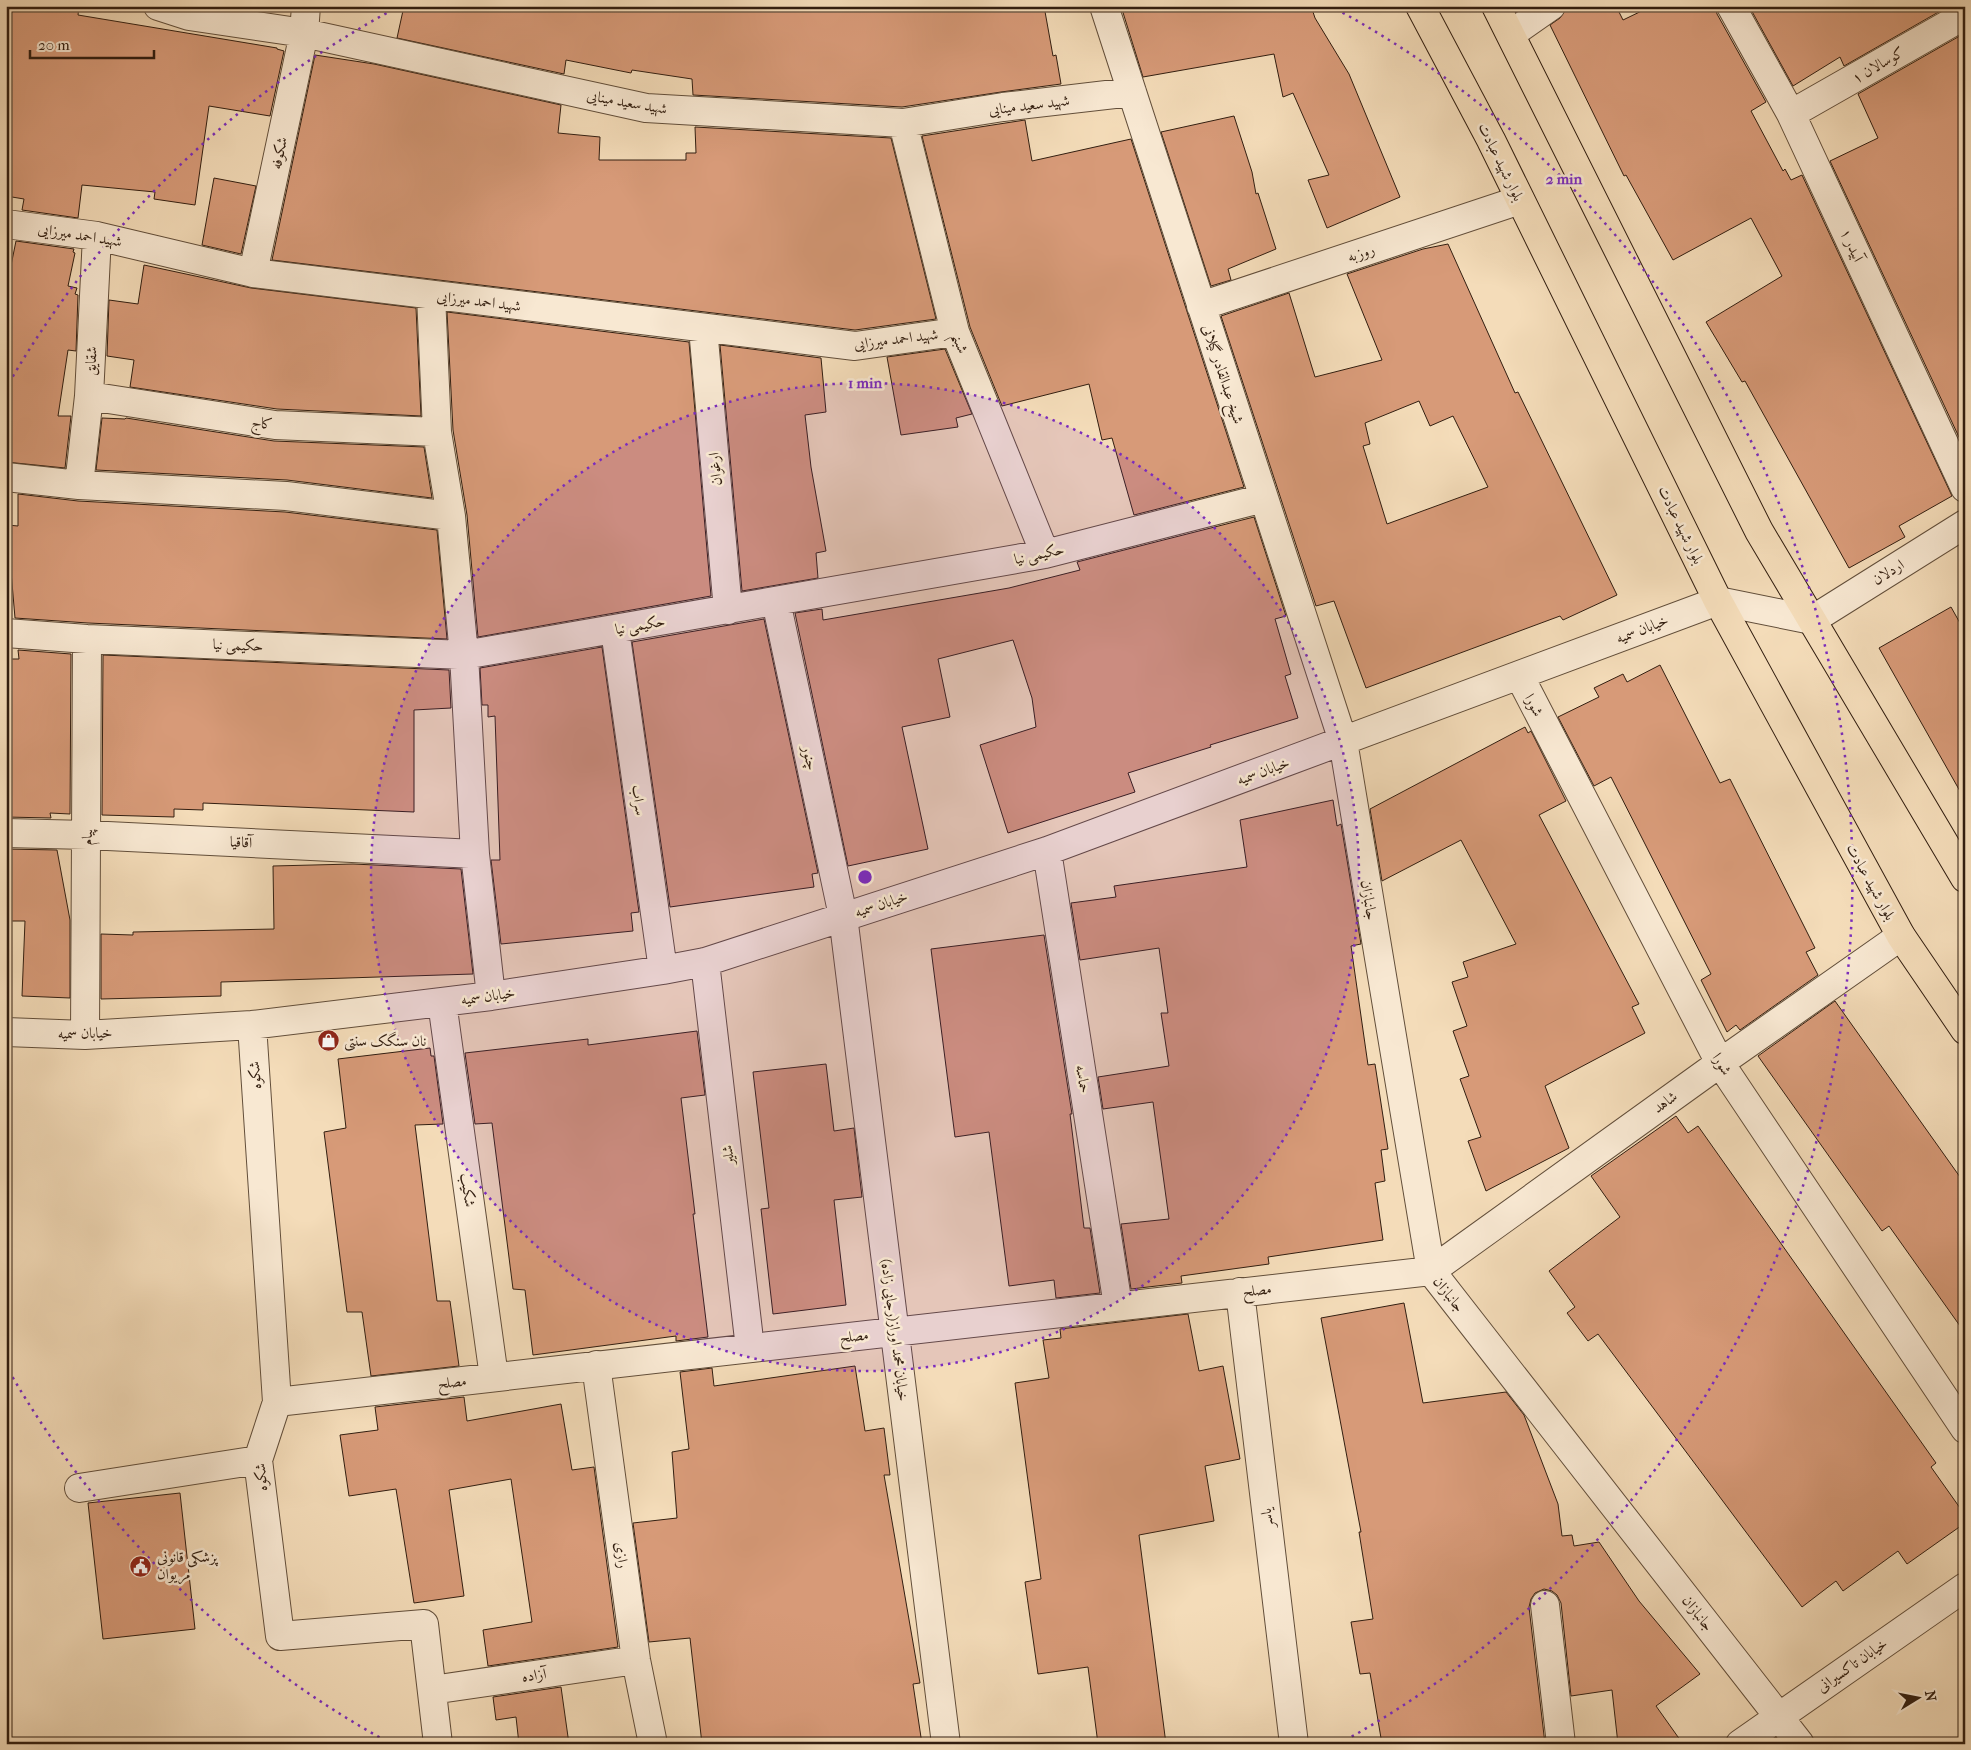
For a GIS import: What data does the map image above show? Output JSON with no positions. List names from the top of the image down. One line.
{"streets":{"main road":["بلوار شهید عبادت"],"street":["کوسالان ۱","شهید سعید مینایی","شکوفه","شهید احمد میرزایی","آبیدر ۱","روزبه","شبنم","شقایق","شیخ عبدالقادر گیلانی","کاج","ارغوان","حکیمی نیا","اردلان","خیابان سمیه","شورا","چنور","سراب","پیام","آقاقیا","جانبازان","شکوه","حماسه","شاهد","شلیر","شکیب","مصلح","خیابان محمد اوراز(رجایی زاده)","یاسر","رازی","خیابان تاکسیرانی","آزاده"]},"crossings":[["کوسالان ۱","آبیدر ۱"],["شهید سعید مینایی","شکوفه"],["شهید سعید مینایی","شبنم"],["شهید سعید مینایی","شیخ عبدالقادر گیلانی"],["شکوفه","شهید احمد میرزایی"],["بلوار شهید عبادت","روزبه"],["بلوار شهید عبادت","خیابان سمیه"],["بلوار شهید عبادت","شاهد"],["شهید احمد میرزایی","شبنم"],["شهید احمد میرزایی","شقایق"],["شهید احمد میرزایی","ارغوان"],["روزبه","شیخ عبدالقادر گیلانی"],["شبنم","حکیمی نیا"],["شقایق","کاج"],["شیخ عبدالقادر گیلانی","حکیمی نیا"],["شیخ عبدالقادر گیلانی","خیابان سمیه"],["شیخ عبدالقادر گیلانی","جانبازان"],["ارغوان","حکیمی نیا"],["حکیمی نیا","چنور"],["حکیمی نیا","سراب"],["حکیمی نیا","پیام"],["خیابان سمیه","شورا"],["خیابان سمیه","چنور"],["خیابان سمیه","سراب"],["خیابان سمیه","پیام"],["خیابان سمیه","جانبازان"],["خیابان سمیه","شکوه"],["خیابان سمیه","حماسه"],["خیابان سمیه","شلیر"],["خیابان سمیه","شکیب"],["خیابان سمیه","خیابان محمد اوراز(رجایی زاده)"],["شورا","شاهد"],["چنور","خیابان محمد اوراز(رجایی زاده)"],["پیام","آقاقیا"],["جانبازان","شاهد"],["جانبازان","مصلح"],["جانبازان","خیابان تاکسیرانی"],["شکوه","مصلح"],["شکوه","آزاده"],["حماسه","مصلح"],["شاهد","مصلح"],["شلیر","مصلح"],["شکیب","مصلح"],["مصلح","خیابان محمد اوراز(رجایی زاده)"],["مصلح","یاسر"],["مصلح","رازی"],["رازی","آزاده"]],"places":{"shop":["نان سنگک سنتی"],"public building":["پزشکی قانونی مریوان"]},"scale_bar":"20 m","north":"right","rings":["2 min","1 min"]}
